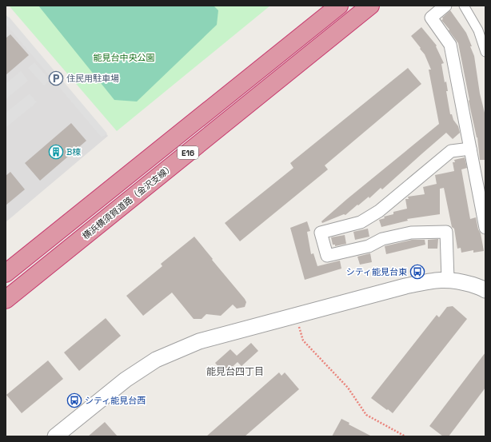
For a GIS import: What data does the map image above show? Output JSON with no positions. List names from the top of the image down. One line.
{"streets":{"highway":["E16","横浜横須賀道路（金沢支線）"]},"districts":["能見台四丁目"],"parks":["能見台中央公園"],"places":{"parking":["住民用駐車場"],"building":["B棟"],"bus stop":["シティ能見台東","シティ能見台西"]}}
